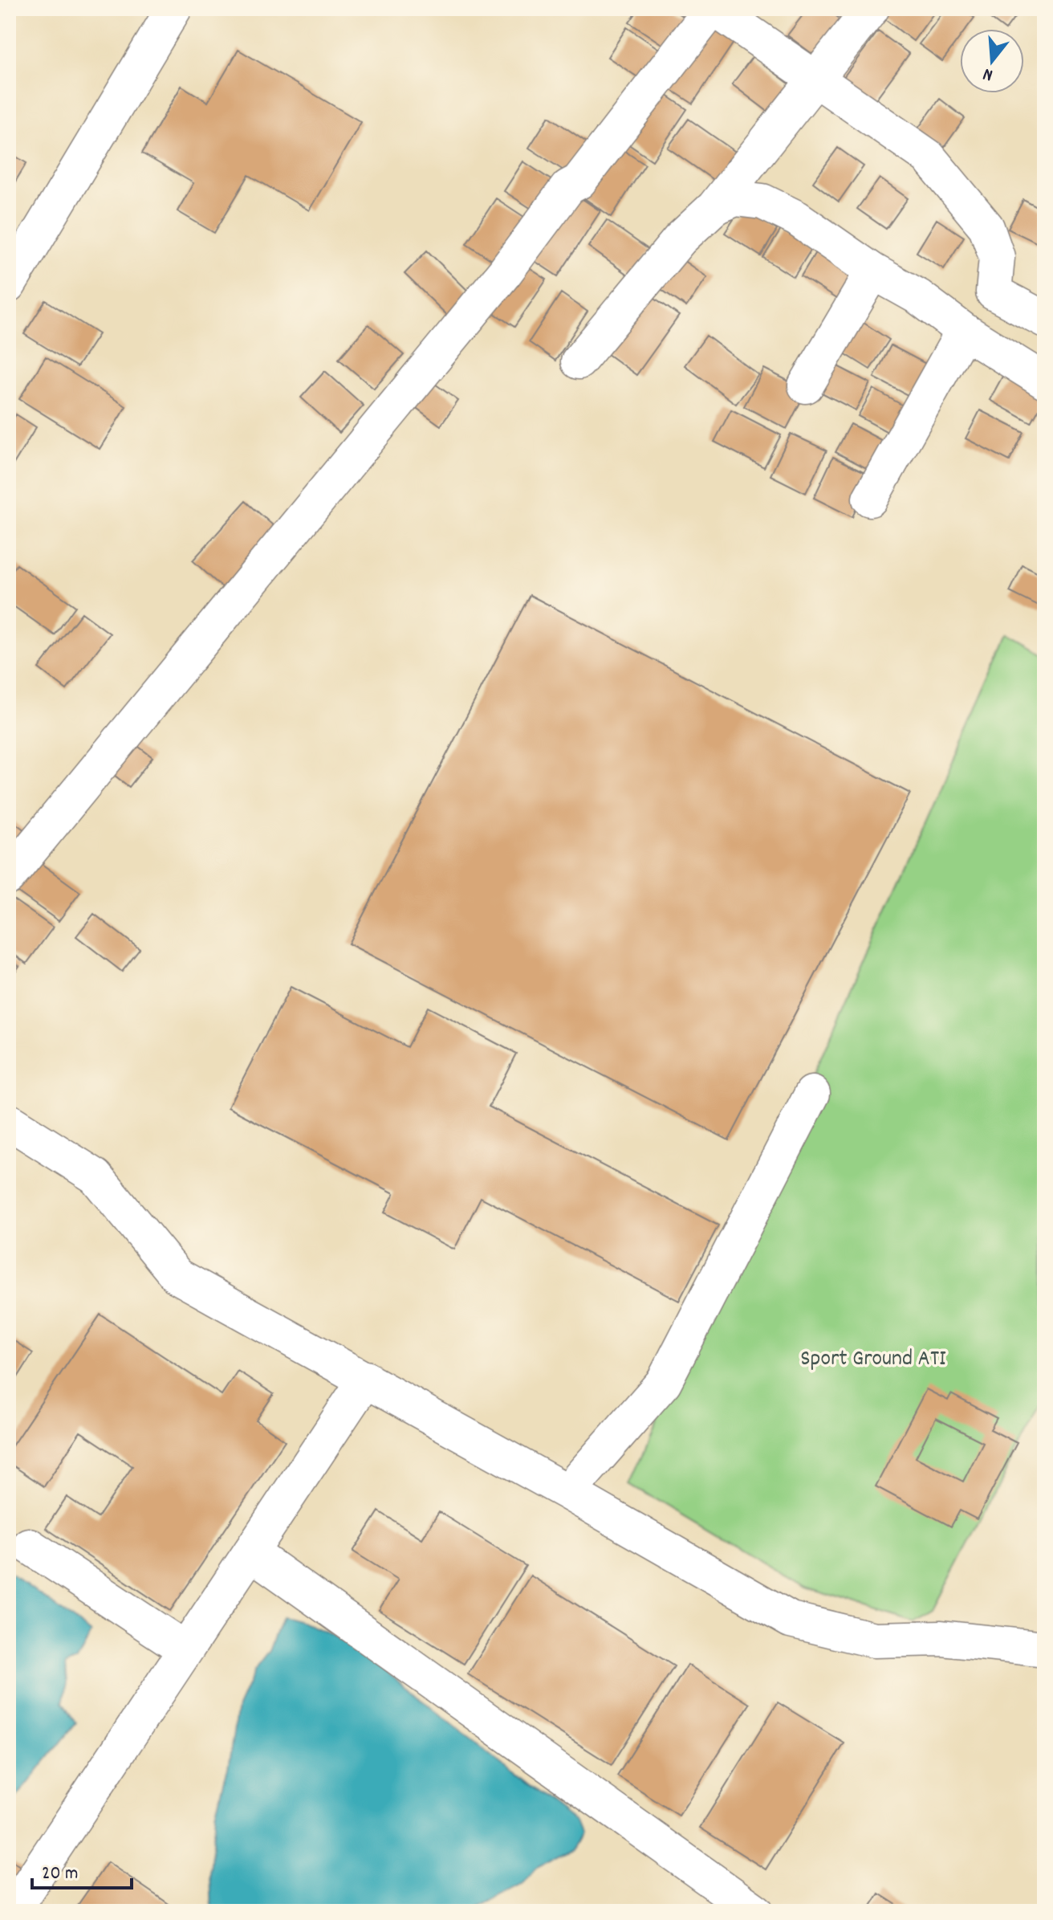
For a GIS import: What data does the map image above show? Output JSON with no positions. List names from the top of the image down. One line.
{"parks":["Sport Ground ATI"],"scale_bar":"20 m","north":"bottom"}
